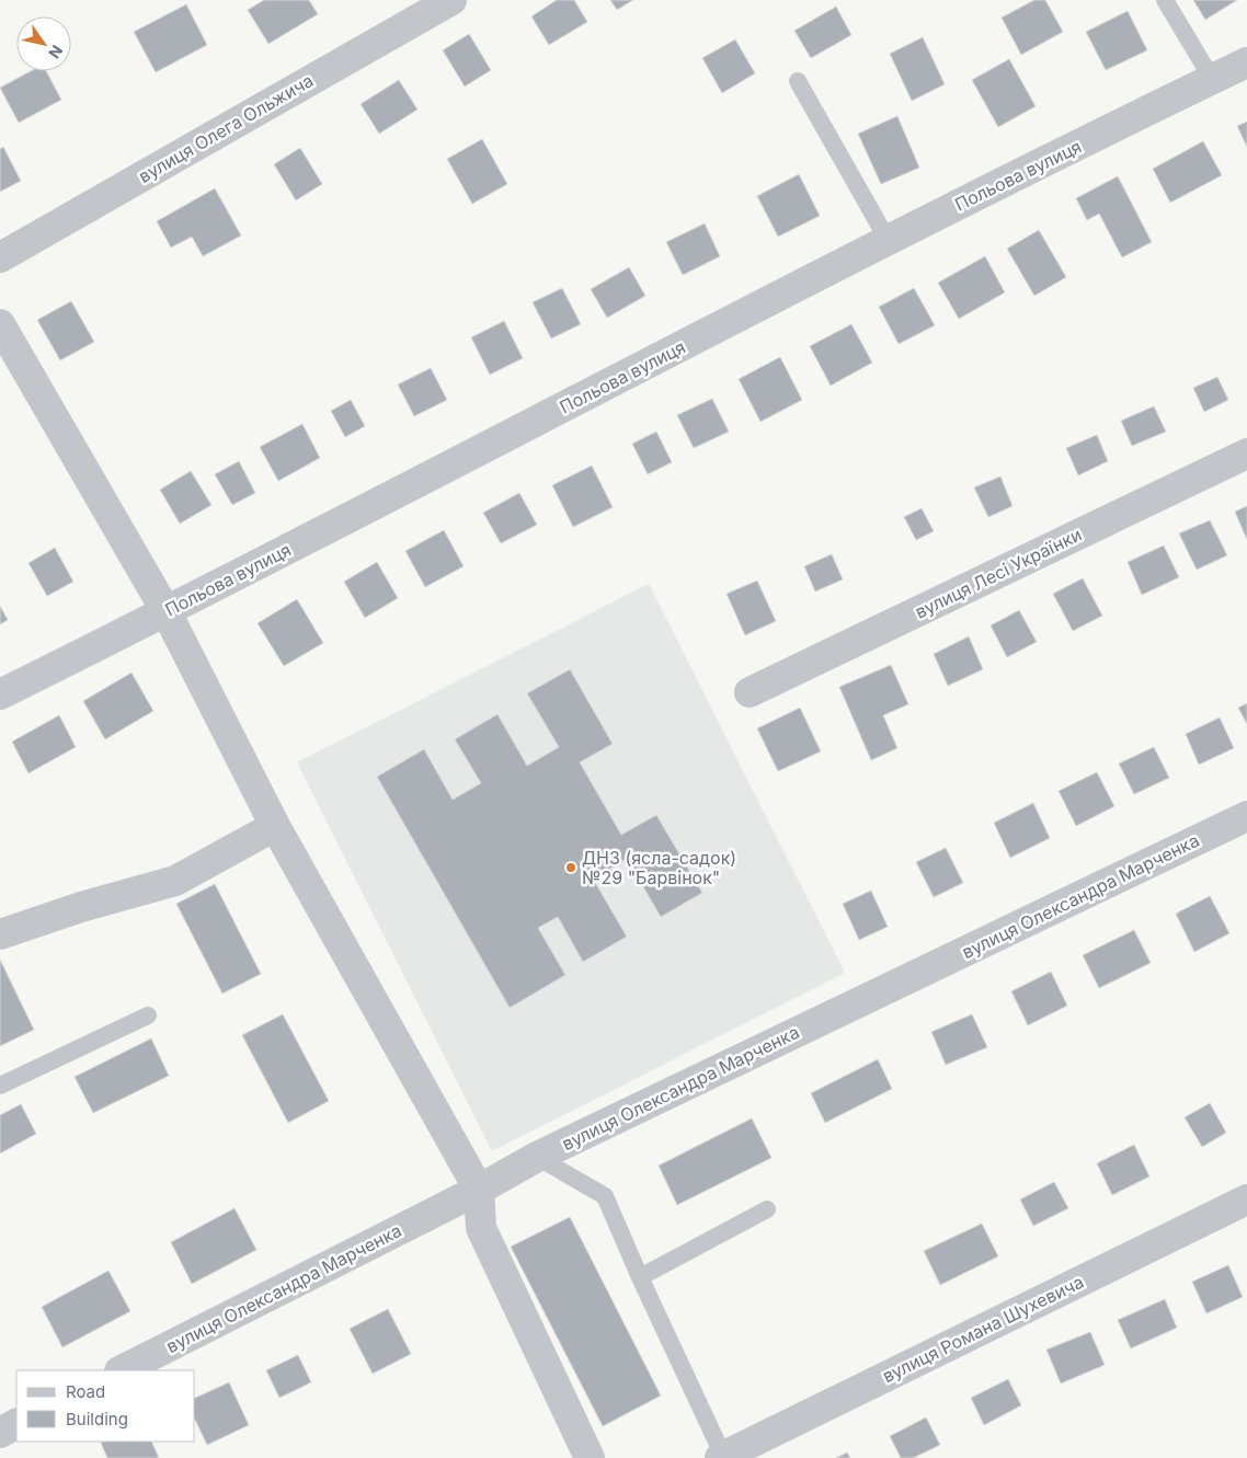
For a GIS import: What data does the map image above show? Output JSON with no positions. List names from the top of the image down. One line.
{"streets":{"street":["вулиця Олега Ольжича","Польова вулиця","вулиця Лесі Українки","вулиця Олександра Марченка","вулиця Романа Шухевича"]},"places":["ДНЗ (ясла-садок) №29 \"Барвінок\""],"legend":["Road","Building"],"north":"bottom right"}
